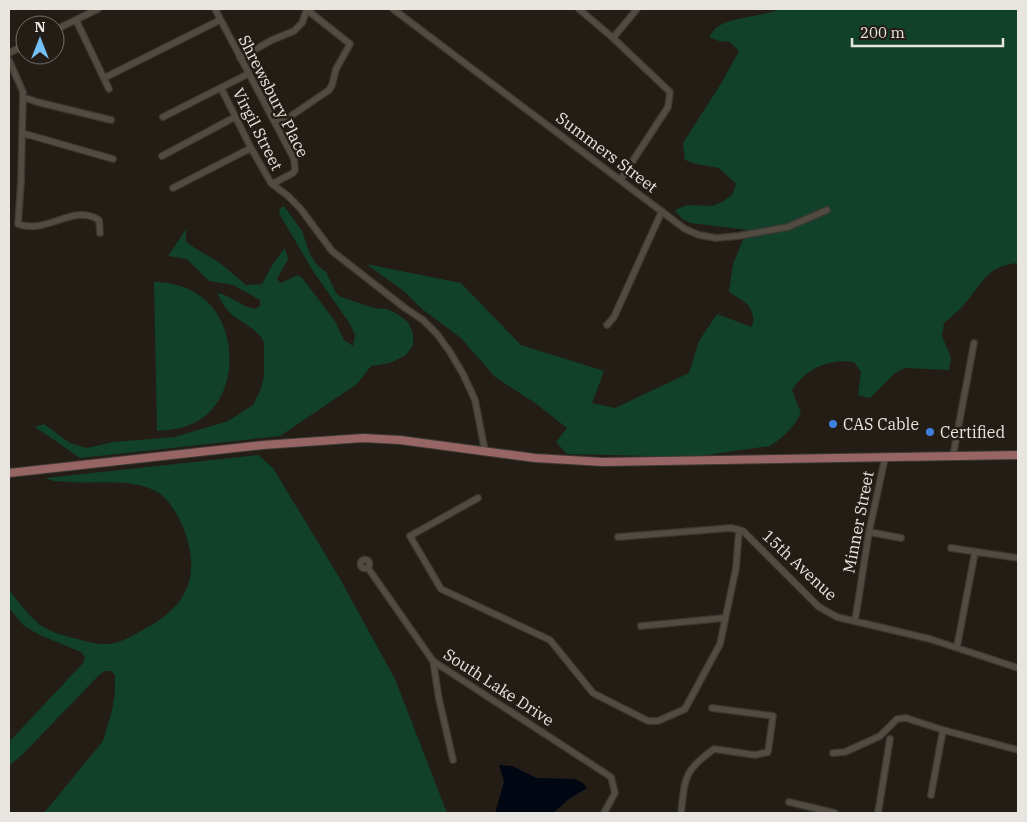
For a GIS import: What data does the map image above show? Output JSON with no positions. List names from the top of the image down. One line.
{"streets":{"street":["Shrewsbury Place","Virgil Street","Summers Street","Minner Street","15th Avenue","South Lake Drive"]},"crossings":[["Shrewsbury Place","Virgil Street"],["Minner Street","15th Avenue"]],"places":["CAS Cable","Certified"],"scale_bar":"200 m","north":"top"}
